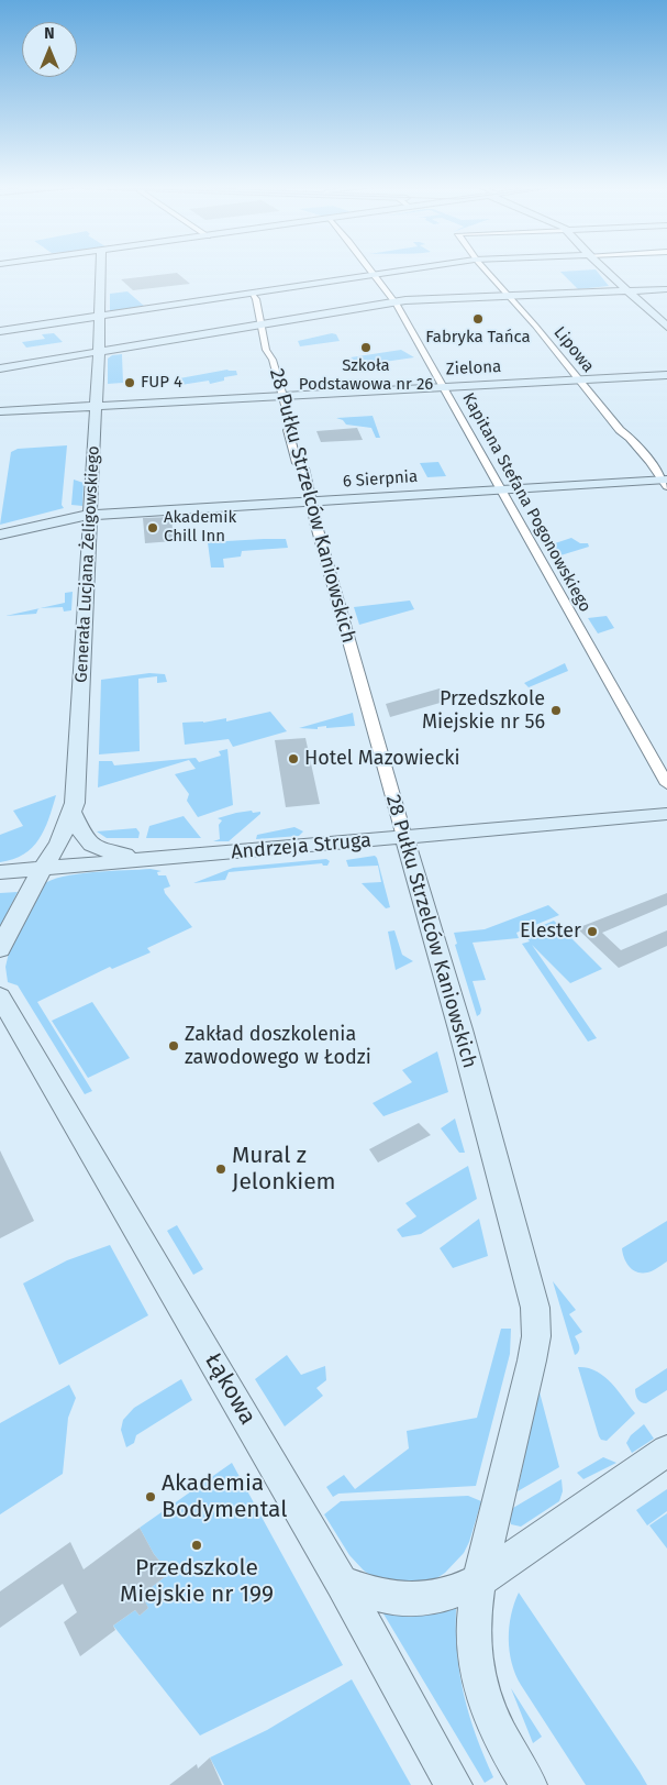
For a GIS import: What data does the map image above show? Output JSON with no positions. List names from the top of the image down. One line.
{"streets":{"street":["Lipowa","Zielona","6 Sierpnia","Kapitana Stefana Pogonowskiego","28 Pułku Strzelców Kaniowskich","Generała Lucjana Żeligowskiego","Andrzeja Struga","Łąkowa"]},"crossings":[["Lipowa","Zielona"],["Lipowa","6 Sierpnia"],["Zielona","Kapitana Stefana Pogonowskiego"],["Zielona","28 Pułku Strzelców Kaniowskich"],["Zielona","Generała Lucjana Żeligowskiego"],["6 Sierpnia","Kapitana Stefana Pogonowskiego"],["6 Sierpnia","28 Pułku Strzelców Kaniowskich"],["6 Sierpnia","Generała Lucjana Żeligowskiego"],["28 Pułku Strzelców Kaniowskich","Andrzeja Struga"],["Generała Lucjana Żeligowskiego","Andrzeja Struga"]],"places":["Fabryka Tańca","Szkoła Podstawowa nr 26","FUP 4","Akademik Chill Inn","Przedszkole Miejskie nr 56","Hotel Mazowiecki","Elester","Zakład doszkolenia zawodowego w Łodzi","Mural z Jelonkiem","Akademia Bodymental","Przedszkole Miejskie nr 199"],"north":"top"}
